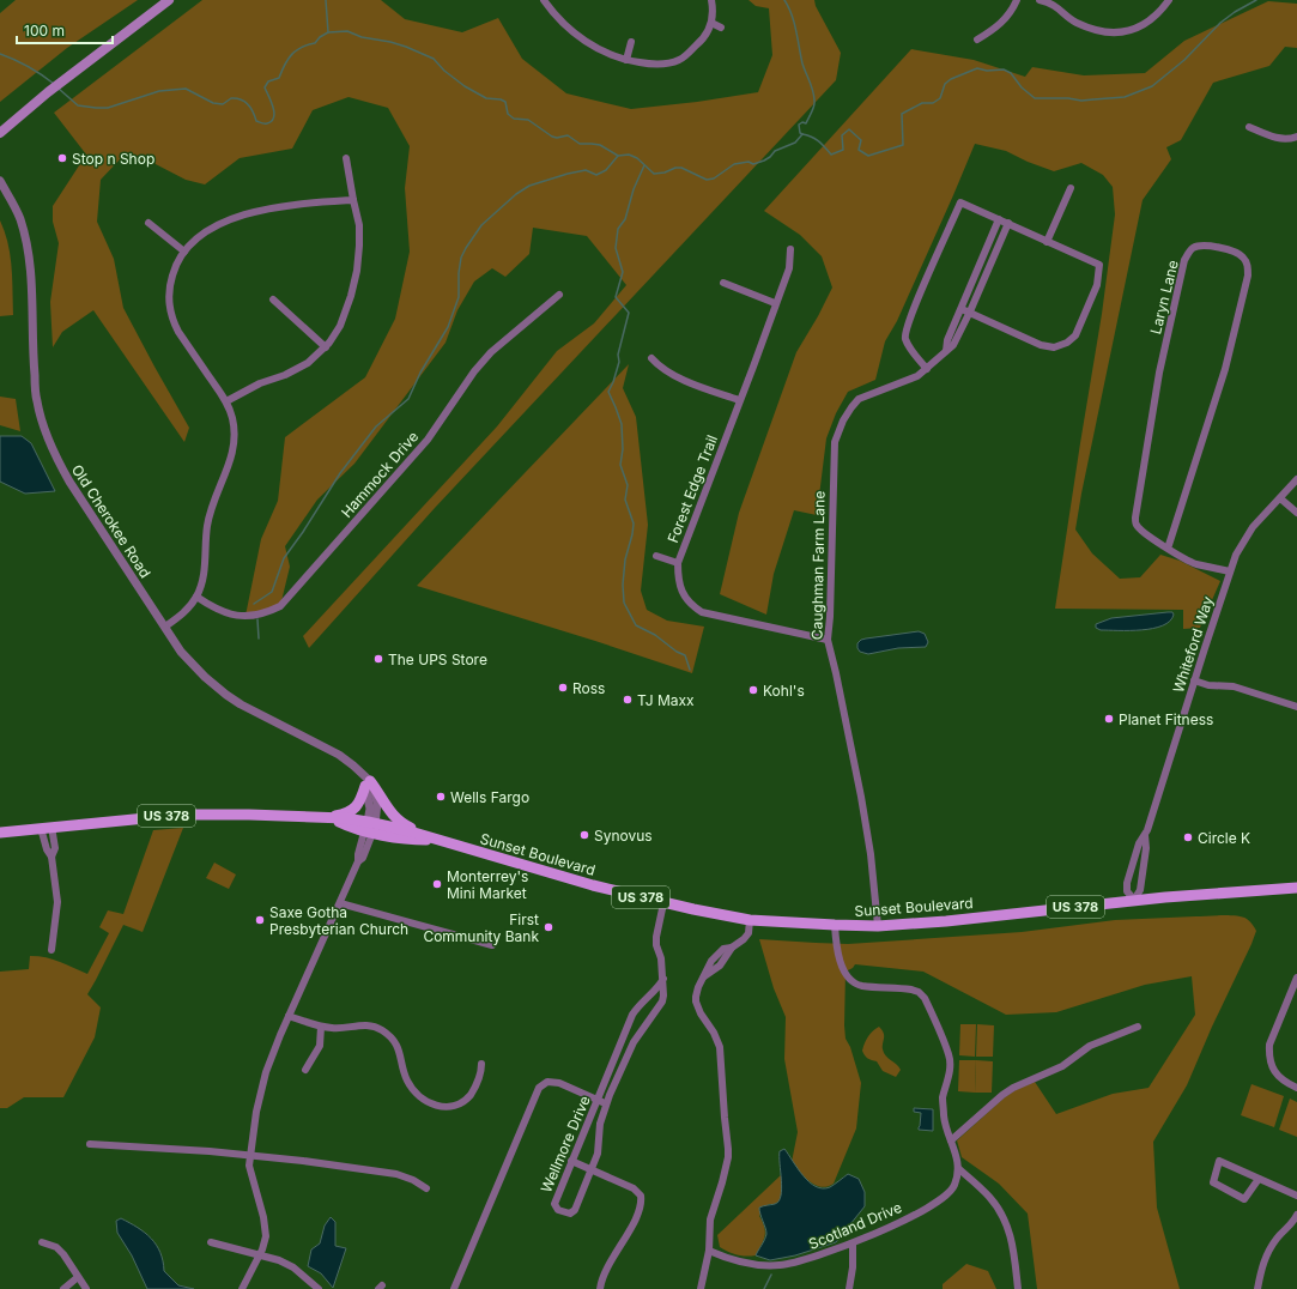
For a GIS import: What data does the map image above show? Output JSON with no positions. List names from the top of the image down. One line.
{"streets":{"main road":["US 378","Sunset Boulevard"],"street":["Laryn Lane","Hammock Drive","Forest Edge Trail","Old Cherokee Road","Caughman Farm Lane","Whiteford Way","Wellmore Drive","Scotland Drive"]},"crossings":[["Laryn Lane","Whiteford Way"],["Forest Edge Trail","Caughman Farm Lane"],["Caughman Farm Lane","Sunset Boulevard"],["Whiteford Way","Sunset Boulevard"],["US 378","Sunset Boulevard"],["Sunset Boulevard","Wellmore Drive"]],"places":["Stop n Shop","The UPS Store","Ross","Kohl's","TJ Maxx","Planet Fitness","Wells Fargo","Synovus","Circle K","Monterrey's Mini Market","Saxe Gotha Presbyterian Church","First Community Bank"],"scale_bar":"100 m"}
